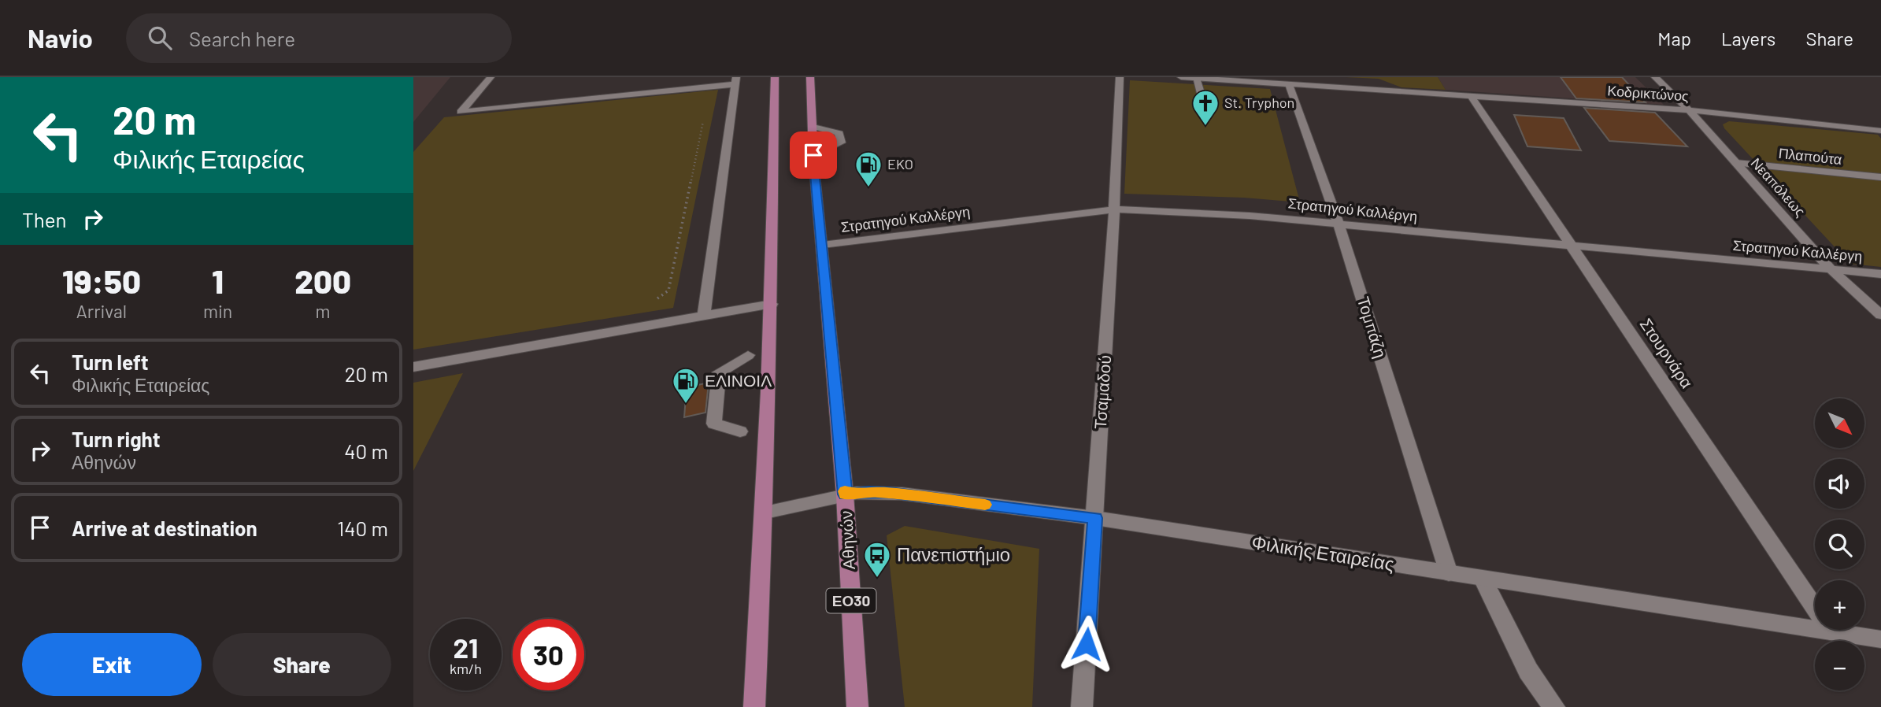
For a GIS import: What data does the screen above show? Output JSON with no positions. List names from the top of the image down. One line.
{"streets":{"main road":["Αθηνών","ΕΟ30"],"street":["Κοδρικτώνος","Πλαπούτα","Νεαπόλεως","Στρατηγού Καλλέργη","Τομπάζη","Στουρνάρα","Τσαμαδού","Φιλικής Εταιρείας"]},"crossings":[["Κοδρικτώνος","Νεαπόλεως"],["Κοδρικτώνος","Τομπάζη"],["Κοδρικτώνος","Στουρνάρα"],["Πλαπούτα","Νεαπόλεως"],["Νεαπόλεως","Στρατηγού Καλλέργη"],["Στρατηγού Καλλέργη","Τομπάζη"],["Στρατηγού Καλλέργη","Στουρνάρα"],["Στρατηγού Καλλέργη","Τσαμαδού"],["Στρατηγού Καλλέργη","Αθηνών"],["Τομπάζη","Φιλικής Εταιρείας"],["Στουρνάρα","Φιλικής Εταιρείας"],["Τσαμαδού","Φιλικής Εταιρείας"],["Αθηνών","Φιλικής Εταιρείας"]],"places":{"church":["St. Tryphon"],"fuel station":["EKO","ΕΛΙΝΟΙΛ"],"bus stop":["Πανεπιστήμιο"]},"north":"bottom right","page":{"header":"Navio","search":"Search here","nav":["Map","Layers","Share"],"turn":["20 m","Φιλικής Εταιρείας"],"then":"Then","eta":["19:50","Arrival","1","min","200","m"],"list":[{"name":"Turn left","note":"Φιλικής Εταιρείας","value":"20 m"},{"name":"Turn right","note":"Αθηνών","value":"40 m"},{"name":"Arrive at destination","value":"140 m"}],"map_buttons":["+","−"],"speed":"21 km/h","limit":"30","buttons":["Exit","Share"]}}
